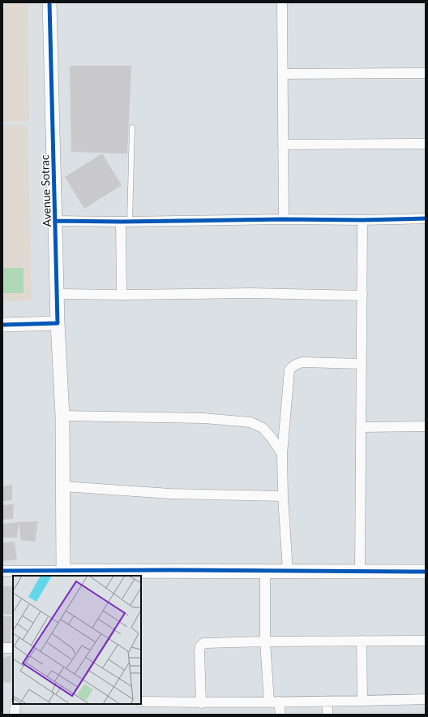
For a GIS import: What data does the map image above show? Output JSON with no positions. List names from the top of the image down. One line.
{"streets":{"street":["Avenue Sotrac"]}}
